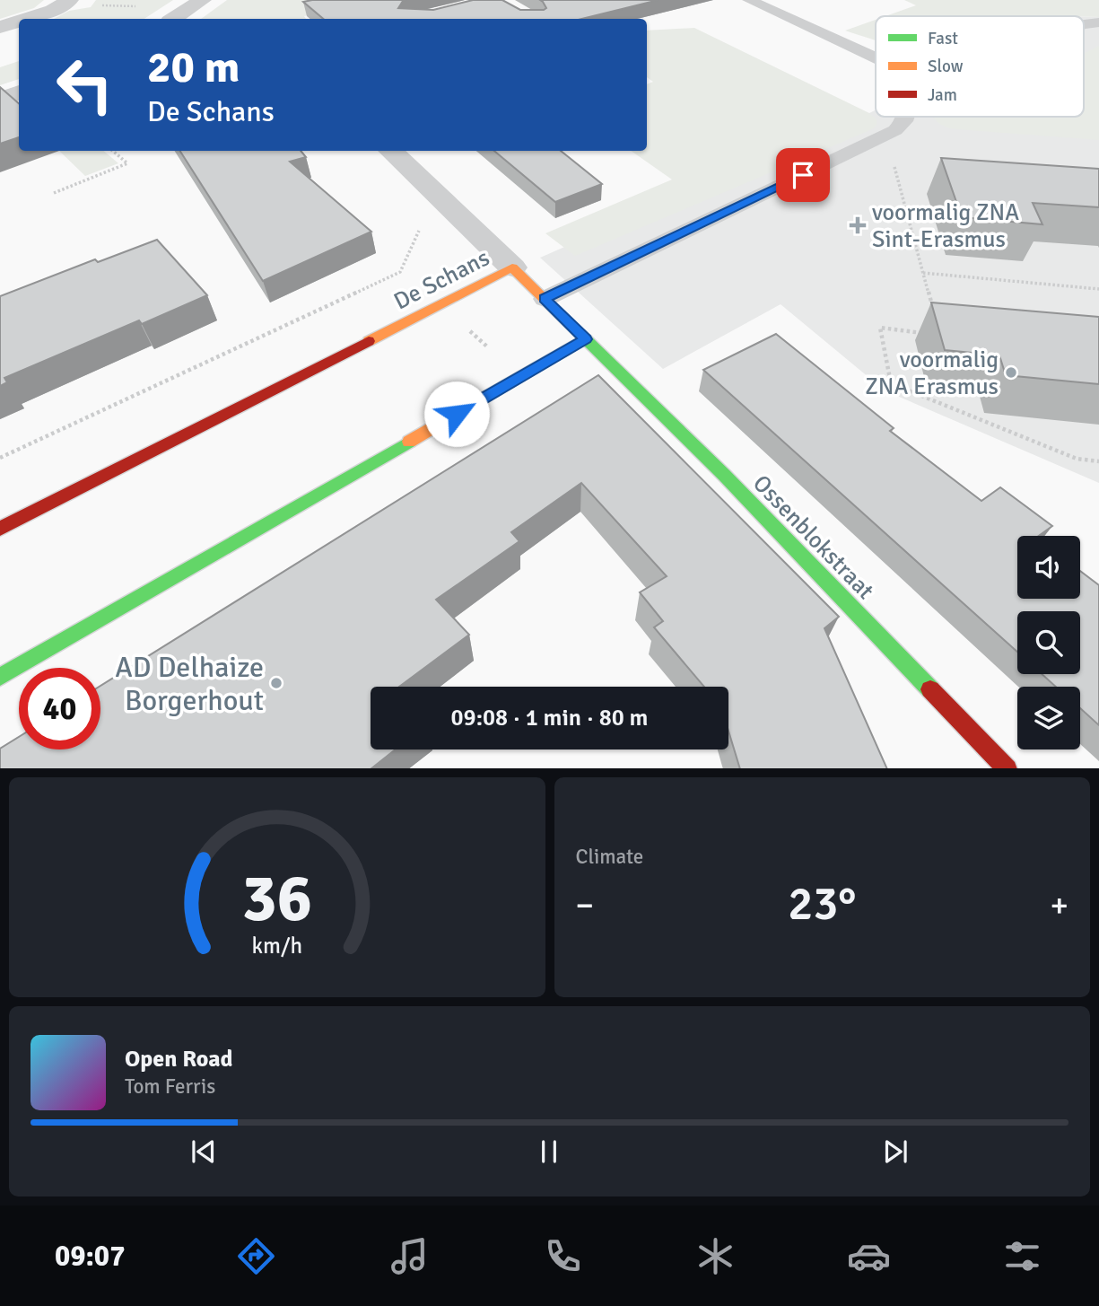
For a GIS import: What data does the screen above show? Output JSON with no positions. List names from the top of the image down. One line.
{"streets":{"street":["De Schans","Ossenblokstraat"]},"crossings":[["De Schans","Ossenblokstraat"]],"places":{"health":["voormalig ZNA Sint-Erasmus"],"other":["voormalig ZNA Erasmus","AD Delhaize Borgerhout"]},"legend":["Fast","Slow","Jam"],"page":{"turn":["20 m","De Schans"],"limit":"40","trip":"09:08 · 1 min · 80 m","tile":"Climate","heat":["−","23°","+"],"song":["Open Road","Tom Ferris"],"tabs":"09:07","gauge":["36","km/h"]}}
